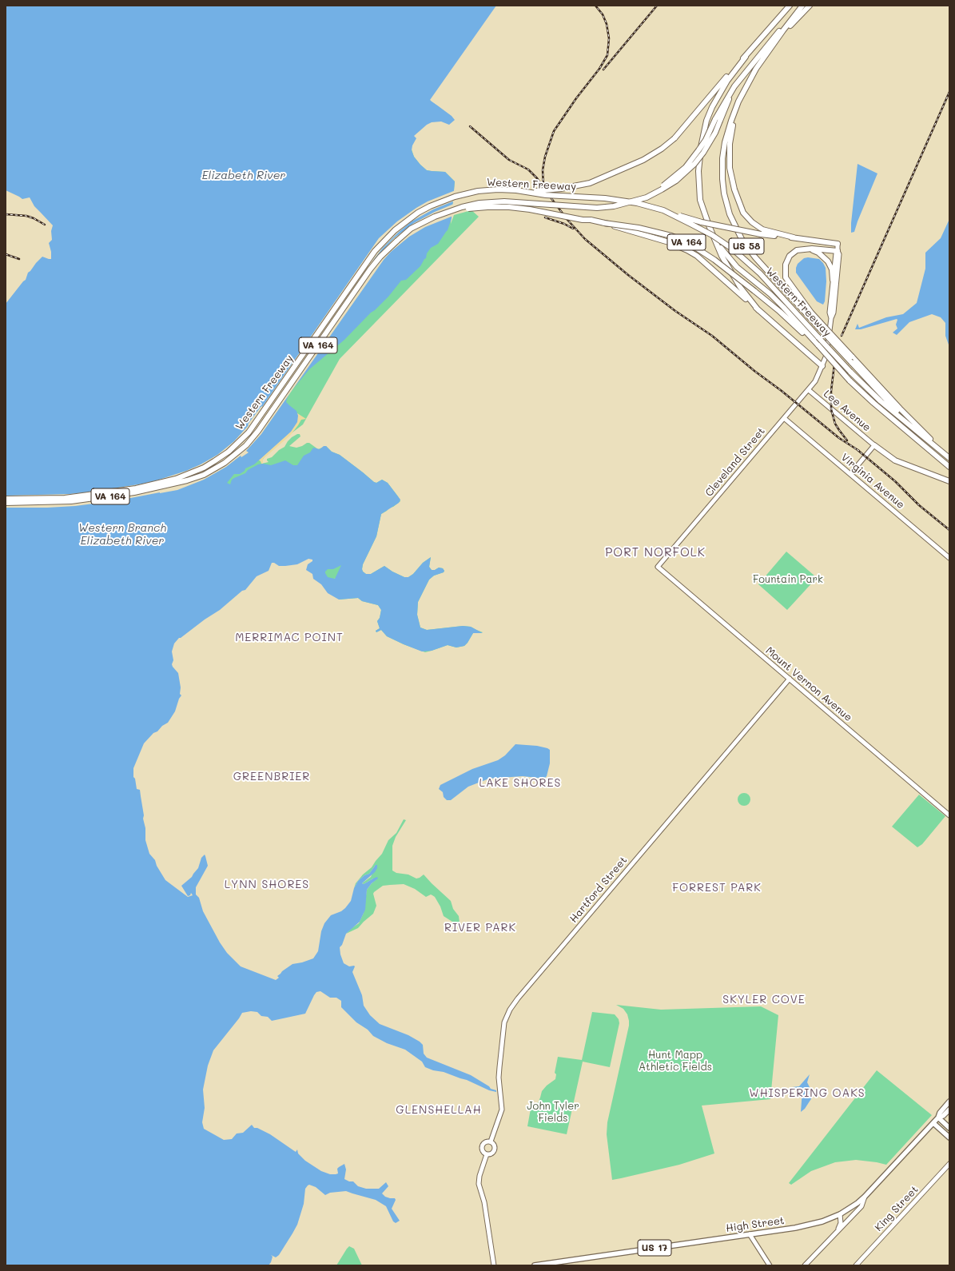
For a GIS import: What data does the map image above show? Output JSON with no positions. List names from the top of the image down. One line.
{"streets":{"highway":["Western Freeway","VA 164","US 58"],"main road":["High Street","US 17"],"street":["Lee Avenue","Cleveland Street","Virginia Avenue","Mount Vernon Avenue","Hartford Street","King Street"]},"crossings":[["Western Freeway","US 58"],["Lee Avenue","Cleveland Street"],["Cleveland Street","Virginia Avenue"],["Cleveland Street","Mount Vernon Avenue"],["Mount Vernon Avenue","Hartford Street"]],"districts":["PORT NORFOLK","MERRIMAC POINT","GREENBRIER","LAKE SHORES","LYNN SHORES","FORREST PARK","RIVER PARK","SKYLER COVE","WHISPERING OAKS","GLENSHELLAH"],"water":["Elizabeth River","Western Branch Elizabeth River"],"parks":["Fountain Park","Hunt Mapp Athletic Fields","John Tyler Fields"]}
